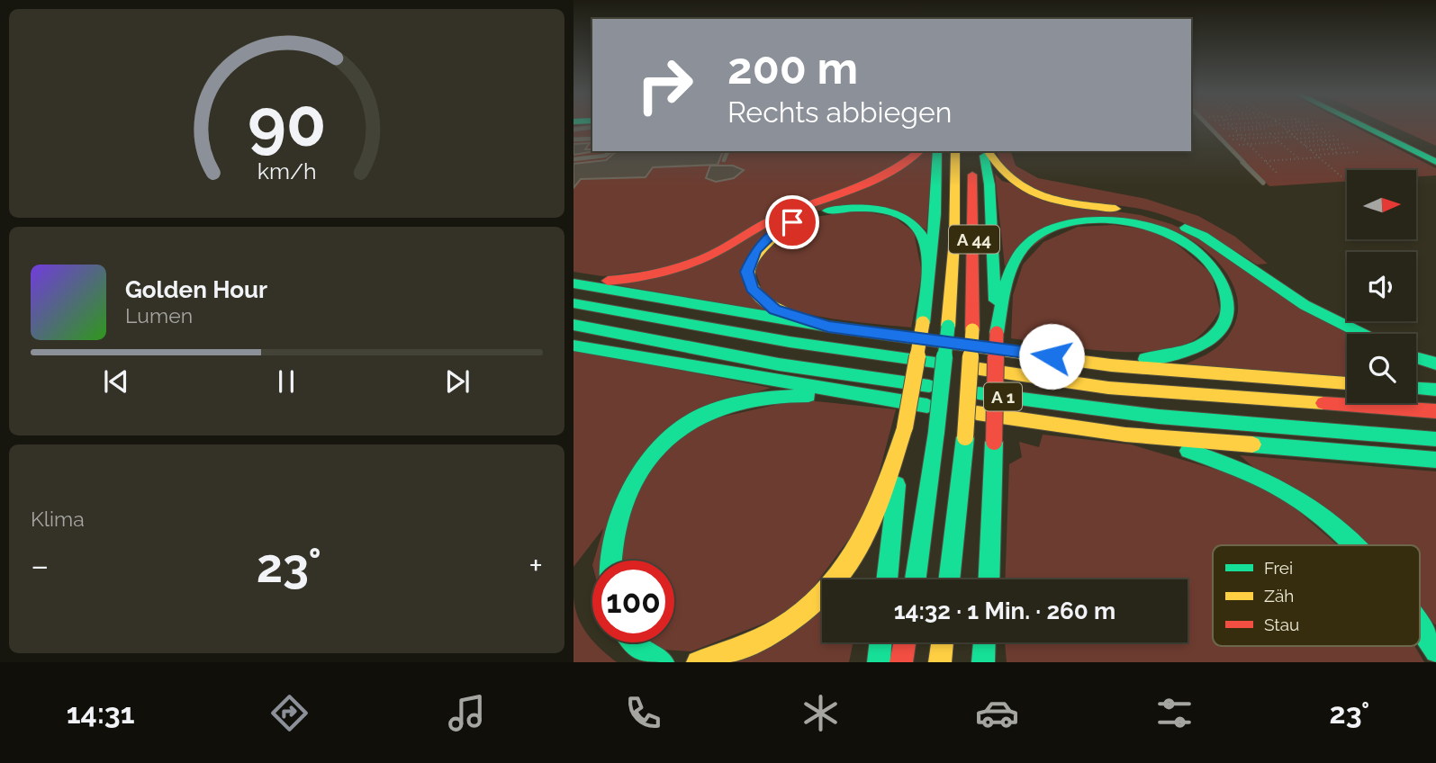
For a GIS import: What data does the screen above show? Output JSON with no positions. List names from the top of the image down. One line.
{"streets":{"main road":["A 44","A 1"]},"legend":["Frei","Zäh","Stau"],"north":"right","page":{"turn":["200 m","Rechts abbiegen"],"song":["Golden Hour","Lumen"],"tile":"Klima","heat":["−","23°","+"],"limit":"100","trip":"14:32 · 1 Min. · 260 m","tabs":["14:31","23°"],"gauge":["90","km/h"]}}
